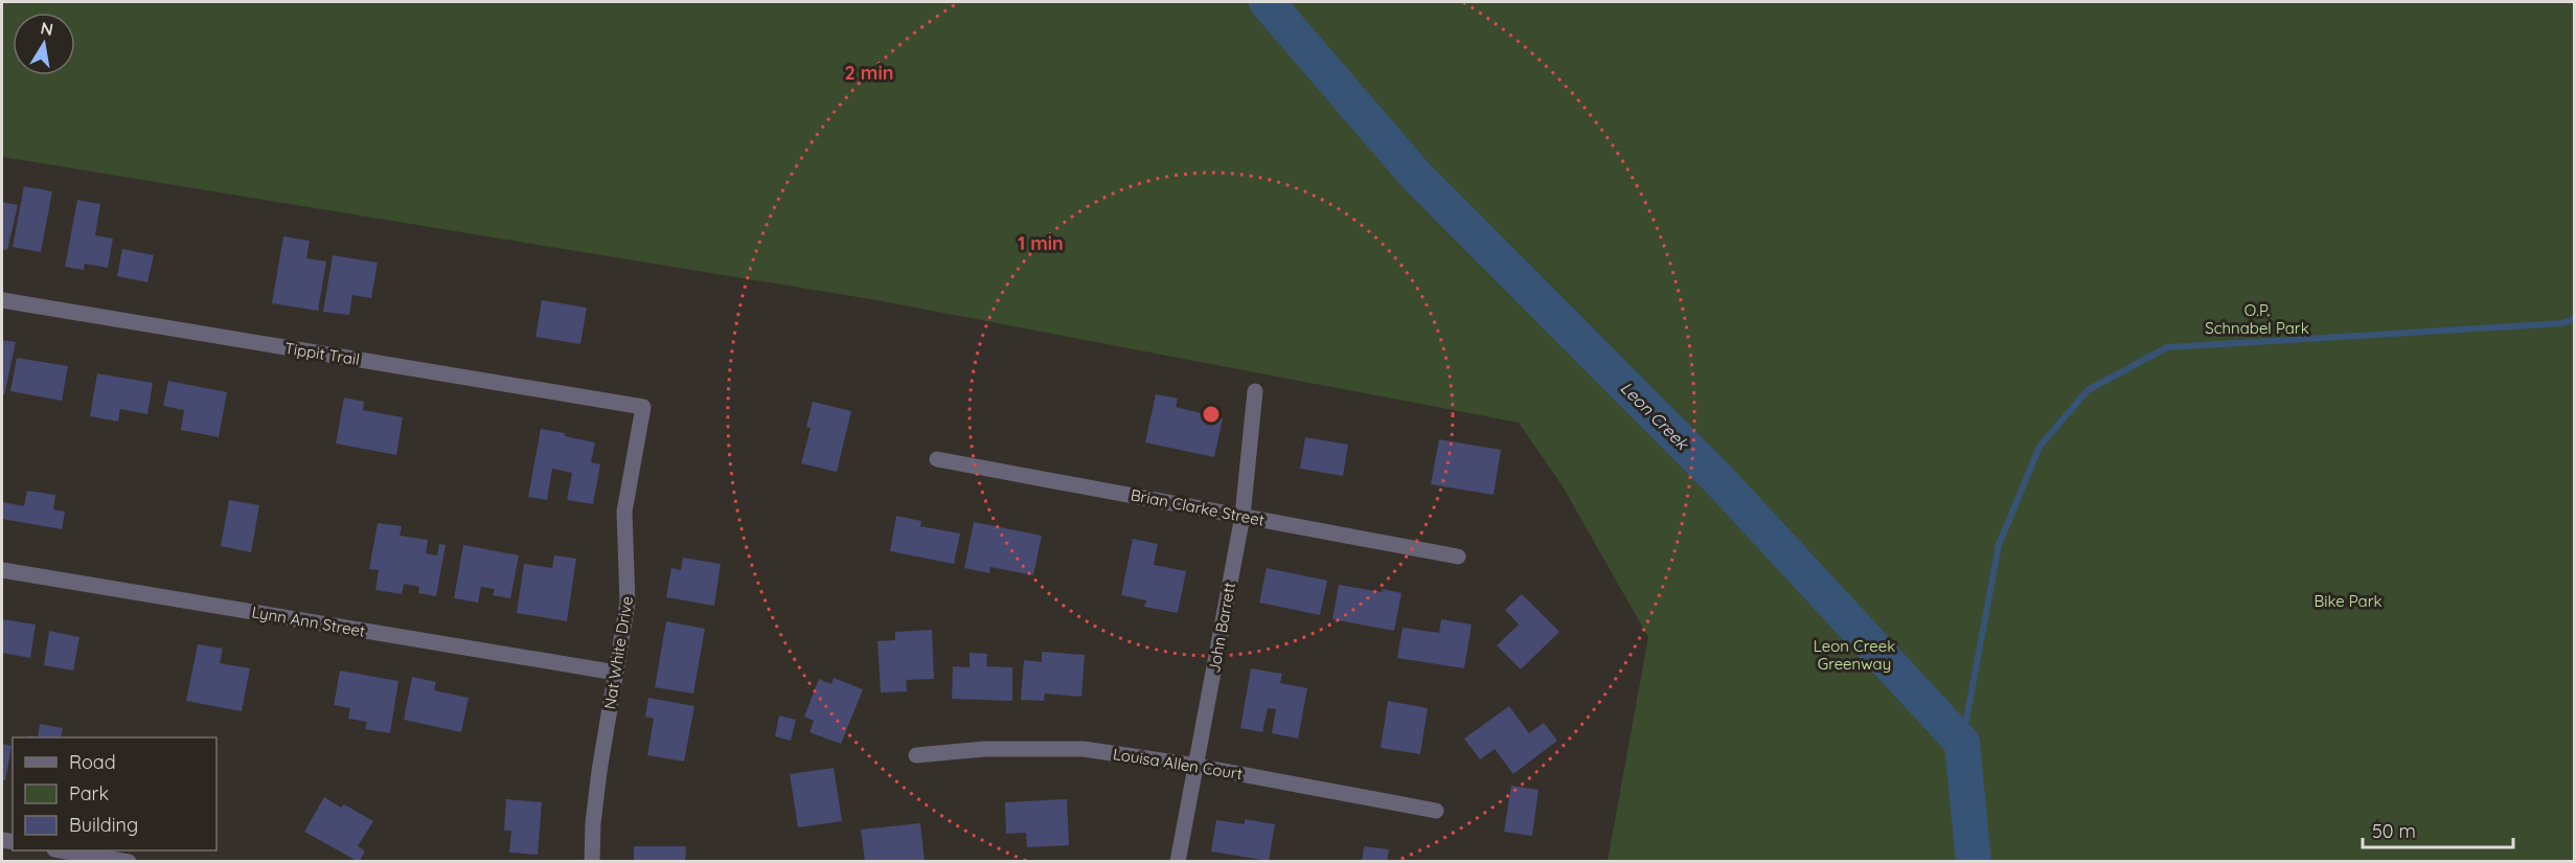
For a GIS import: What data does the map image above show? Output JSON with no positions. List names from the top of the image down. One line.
{"streets":{"street":["Tippit Trail","Brian Clarke Street","Lynn Ann Street","John Barrett","Nat White Drive","Louisa Allen Court"]},"crossings":[["Tippit Trail","Nat White Drive"],["Brian Clarke Street","John Barrett"],["Lynn Ann Street","Nat White Drive"],["John Barrett","Louisa Allen Court"]],"water":["Leon Creek"],"parks":["O.P. Schnabel Park","Bike Park","Leon Creek Greenway"],"legend":["Road","Park","Building"],"scale_bar":"50 m","north":"top","rings":["2 min","1 min"]}
